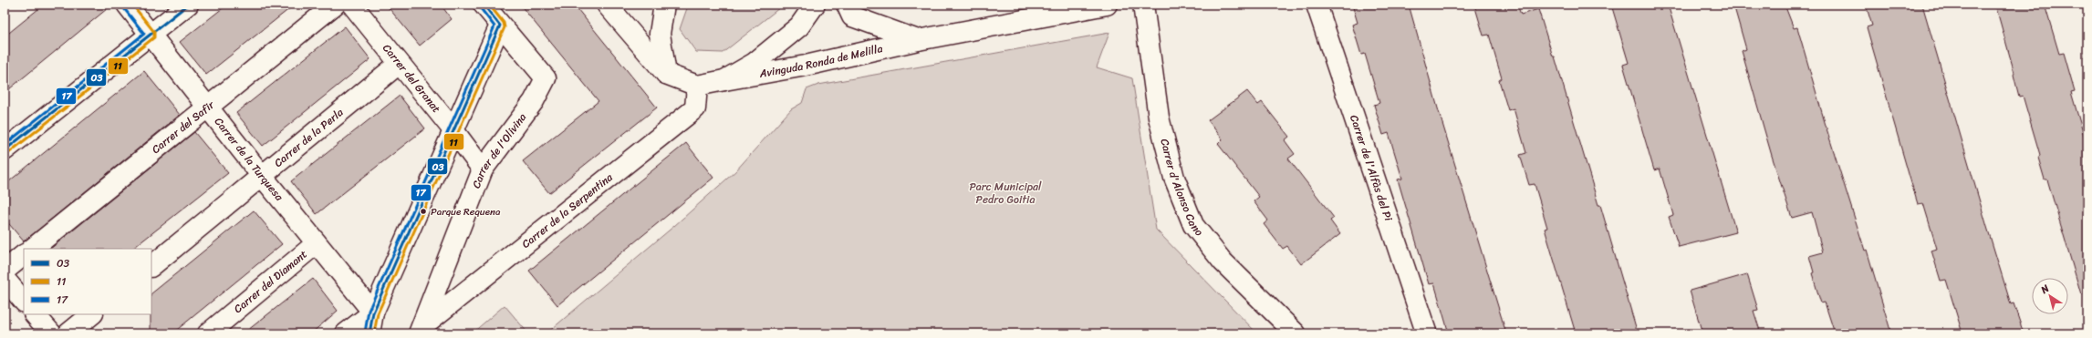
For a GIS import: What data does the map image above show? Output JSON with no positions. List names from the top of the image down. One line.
{"streets":{"street":["Avinguda Ronda de Melilla","Carrer del Granat","Carrer del Safir","Carrer de la Perla","Carrer de l'Olivina","Carrer de la Turquesa","Carrer de l'Alfàs del Pi","Carrer d'Alonso Cano","Carrer de la Serpentina","Carrer del Diamant"]},"crossings":[["Avinguda Ronda de Melilla","Carrer de la Serpentina"],["Carrer del Granat","Carrer de la Perla"],["Carrer del Granat","Carrer de l'Olivina"],["Carrer del Safir","Carrer de la Turquesa"],["Carrer de la Perla","Carrer de la Turquesa"],["Carrer de l'Olivina","Carrer de la Serpentina"],["Carrer de la Turquesa","Carrer del Diamant"]],"parks":["Parc Municipal Pedro Goitia"],"places":["Parque Requena"],"lines":["transit line 03","transit line 11","transit line 17"],"legend":["03","11","17"],"north":"top left"}
